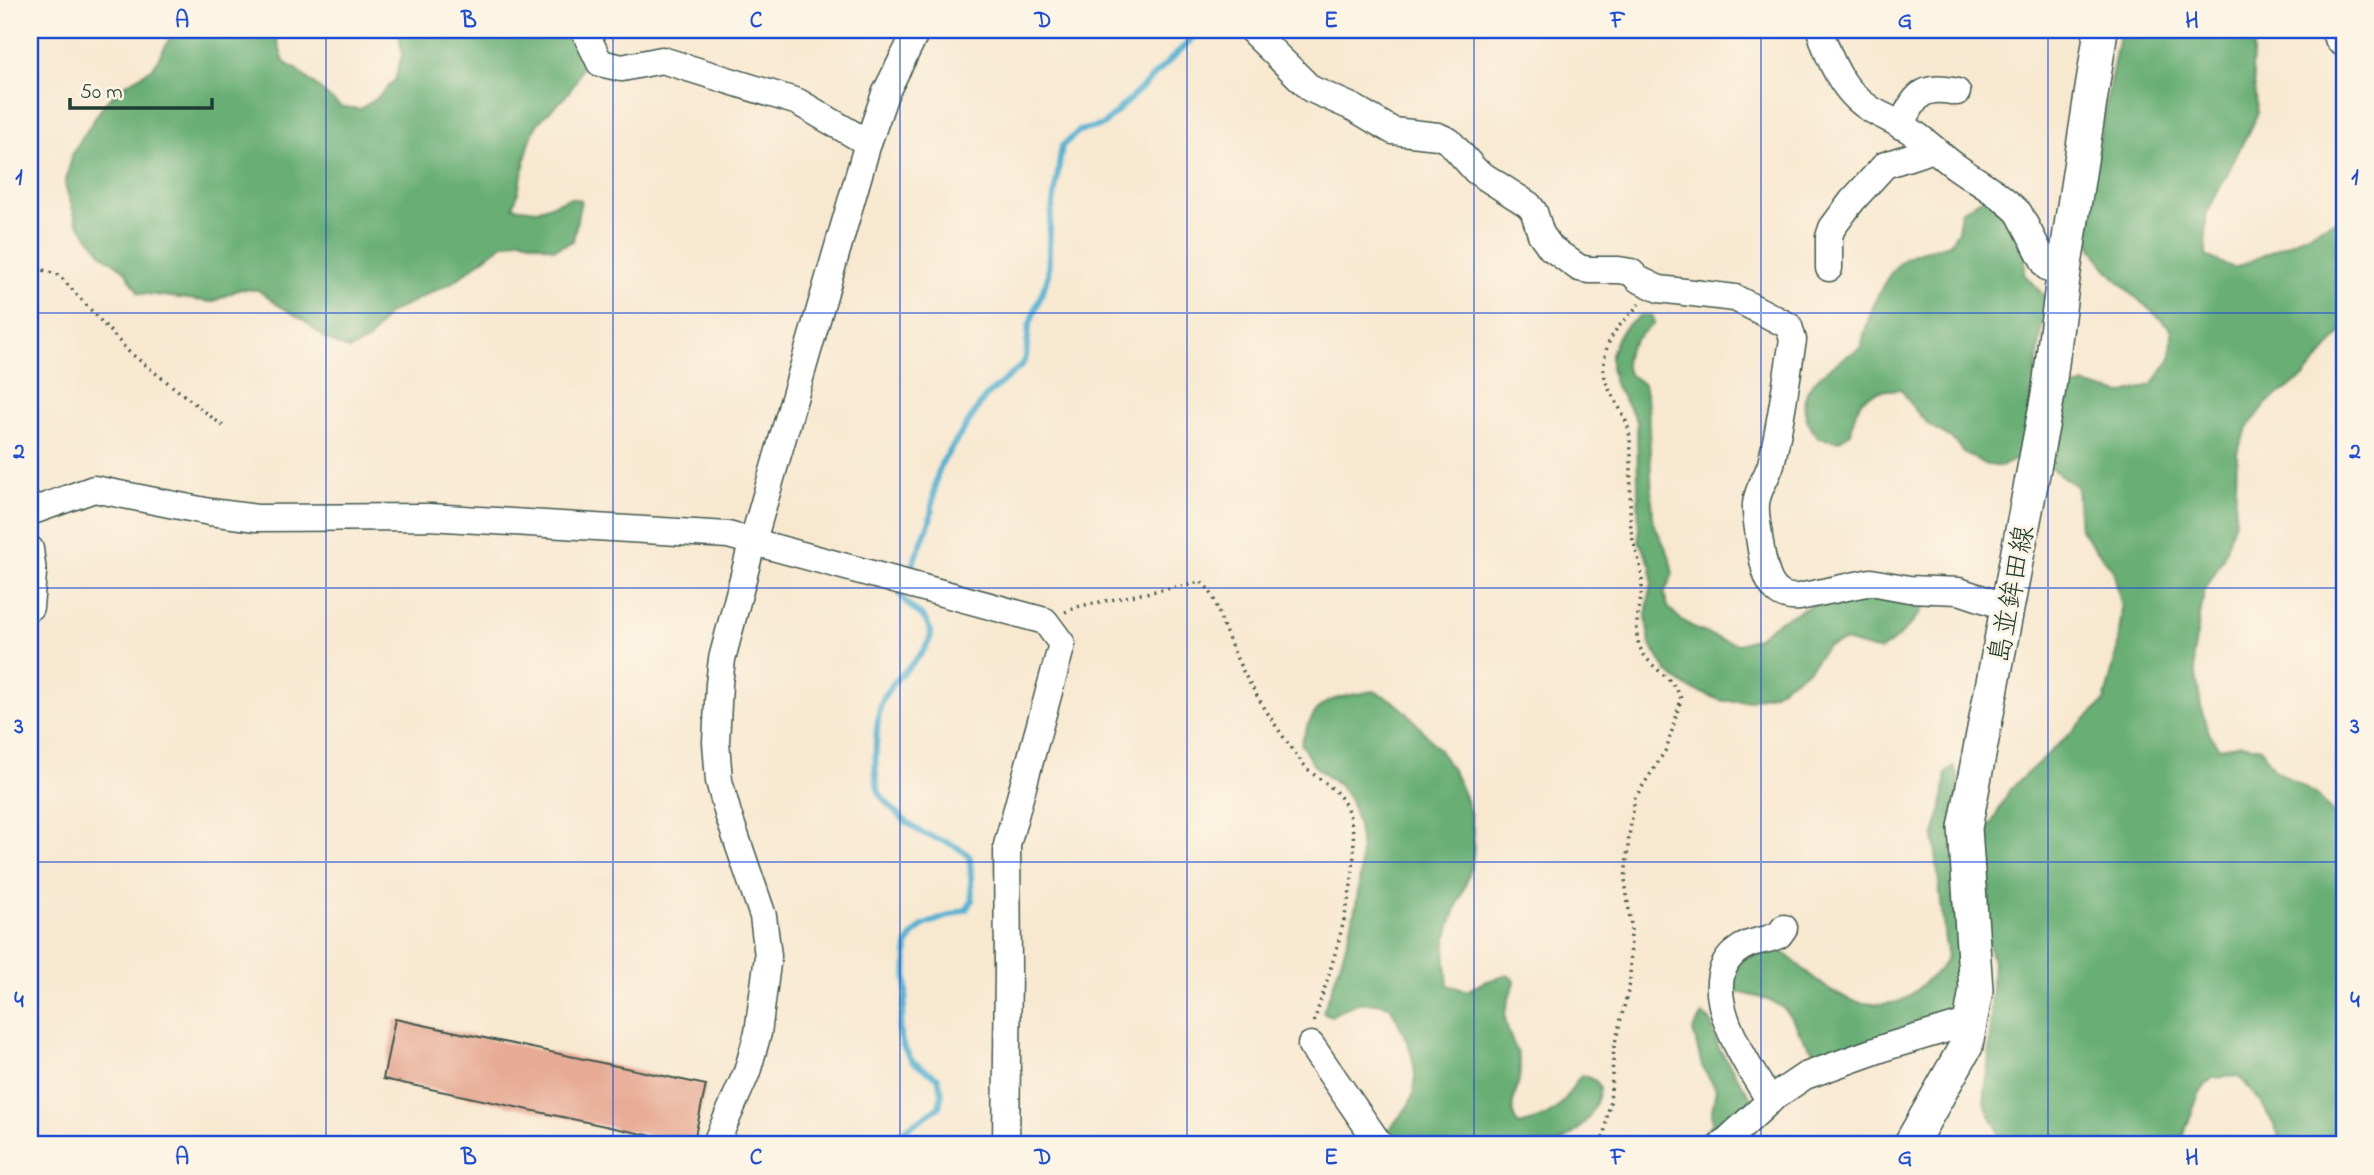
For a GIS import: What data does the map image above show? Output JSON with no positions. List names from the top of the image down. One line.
{"streets":{"main road":["島並鉾田線"]},"scale_bar":"50 m","grid":{"columns":["A","B","C","D","E","F","G","H"],"rows":["1","2","3","4"]}}
